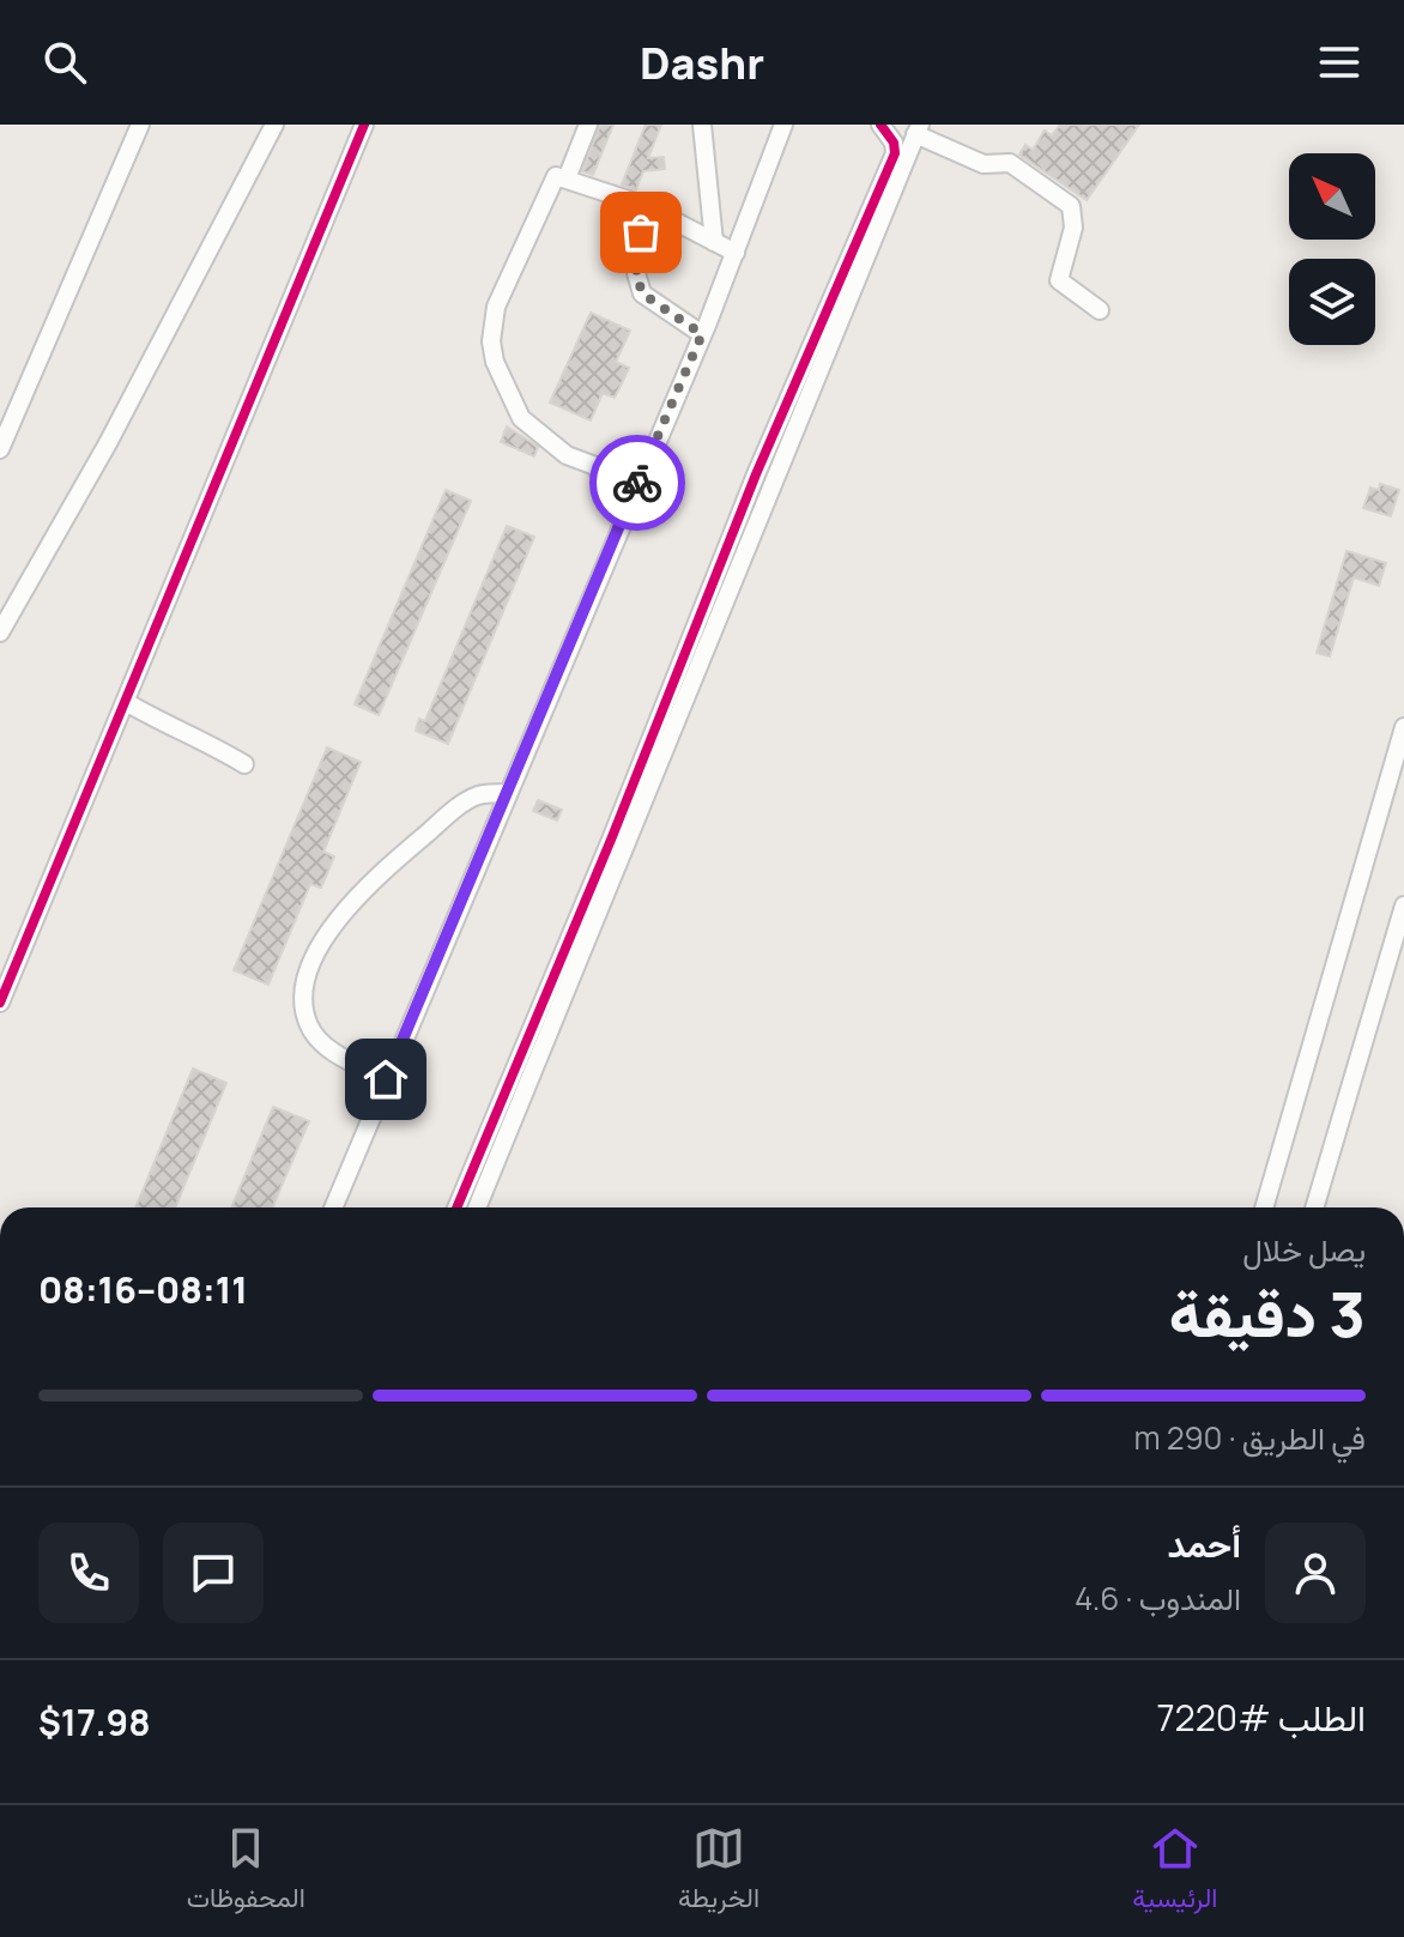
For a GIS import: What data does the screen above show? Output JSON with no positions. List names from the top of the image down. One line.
{"north":"top left","page":{"header":"Dashr","heading":["3 دقيقة","يصل خلال","08:11–08:16"],"panel":["أحمد","المندوب · 4.6","الطلب #7220","$17.98"],"bar":"في الطريق · 290 m","tabs":["الرئيسية","الخريطة","المحفوظات"]}}
